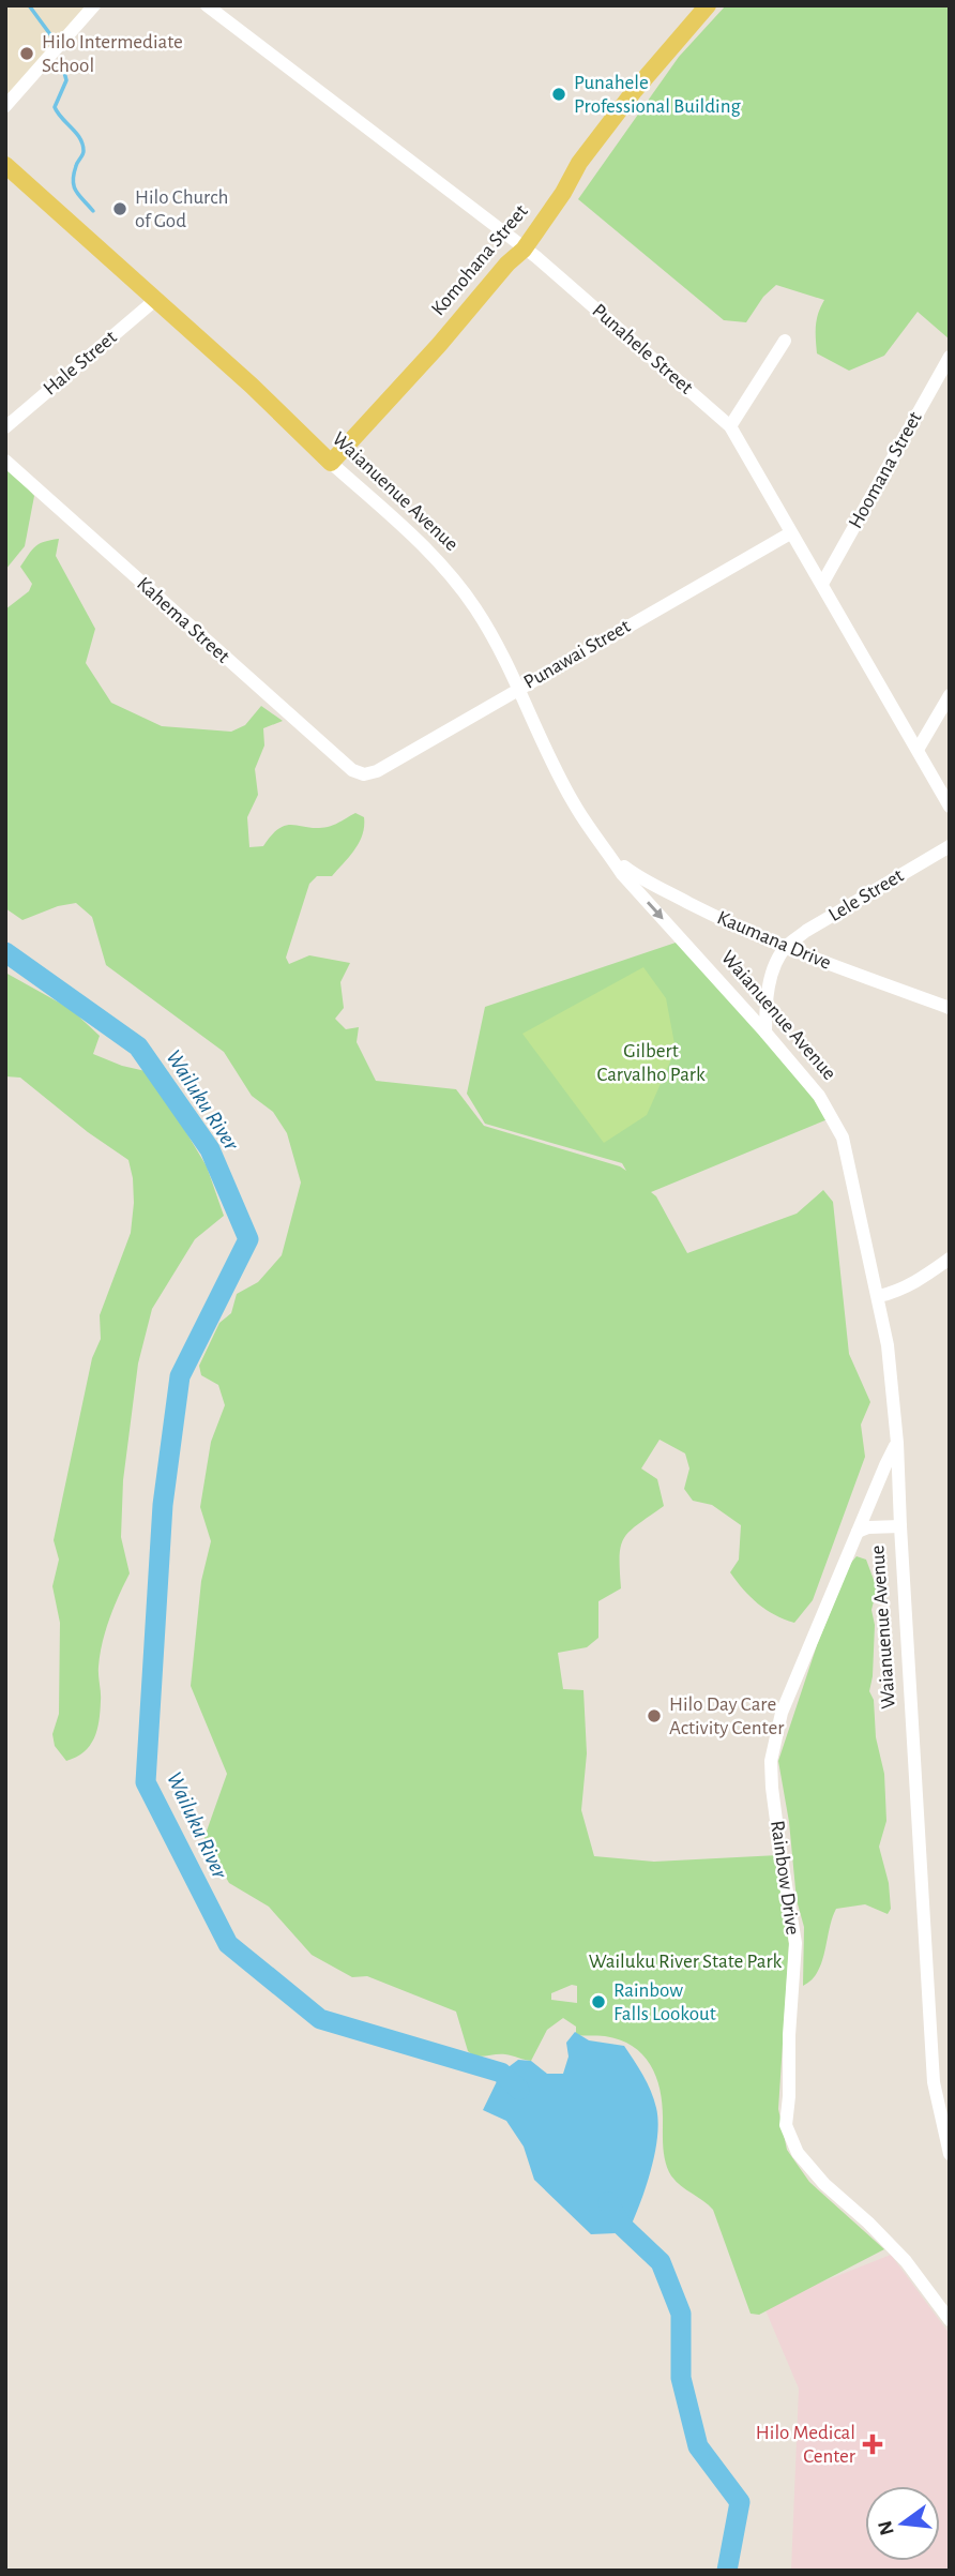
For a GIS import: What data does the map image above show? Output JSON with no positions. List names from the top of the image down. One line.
{"streets":{"main road":["Komohana Street","Waianuenue Avenue"],"street":["Punahele Street","Hale Street","Hoomana Street","Kahema Street","Punawai Street","Lele Street","Kaumana Drive","Rainbow Drive"]},"crossings":[["Komohana Street","Punahele Street"],["Komohana Street","Waianuenue Avenue"],["Punahele Street","Hoomana Street"],["Punahele Street","Punawai Street"],["Hale Street","Waianuenue Avenue"],["Waianuenue Avenue","Punawai Street"],["Waianuenue Avenue","Kaumana Drive"],["Waianuenue Avenue","Rainbow Drive"],["Kahema Street","Punawai Street"],["Lele Street","Kaumana Drive"]],"water":["Wailuku River"],"parks":["Gilbert Carvalho Park","Wailuku River State Park"],"places":{"other":["Hilo Intermediate School","Punahele Professional Building","Hilo Church of God","Hilo Day Care Activity Center","Rainbow Falls Lookout"],"health":["Hilo Medical Center"]},"north":"left"}
